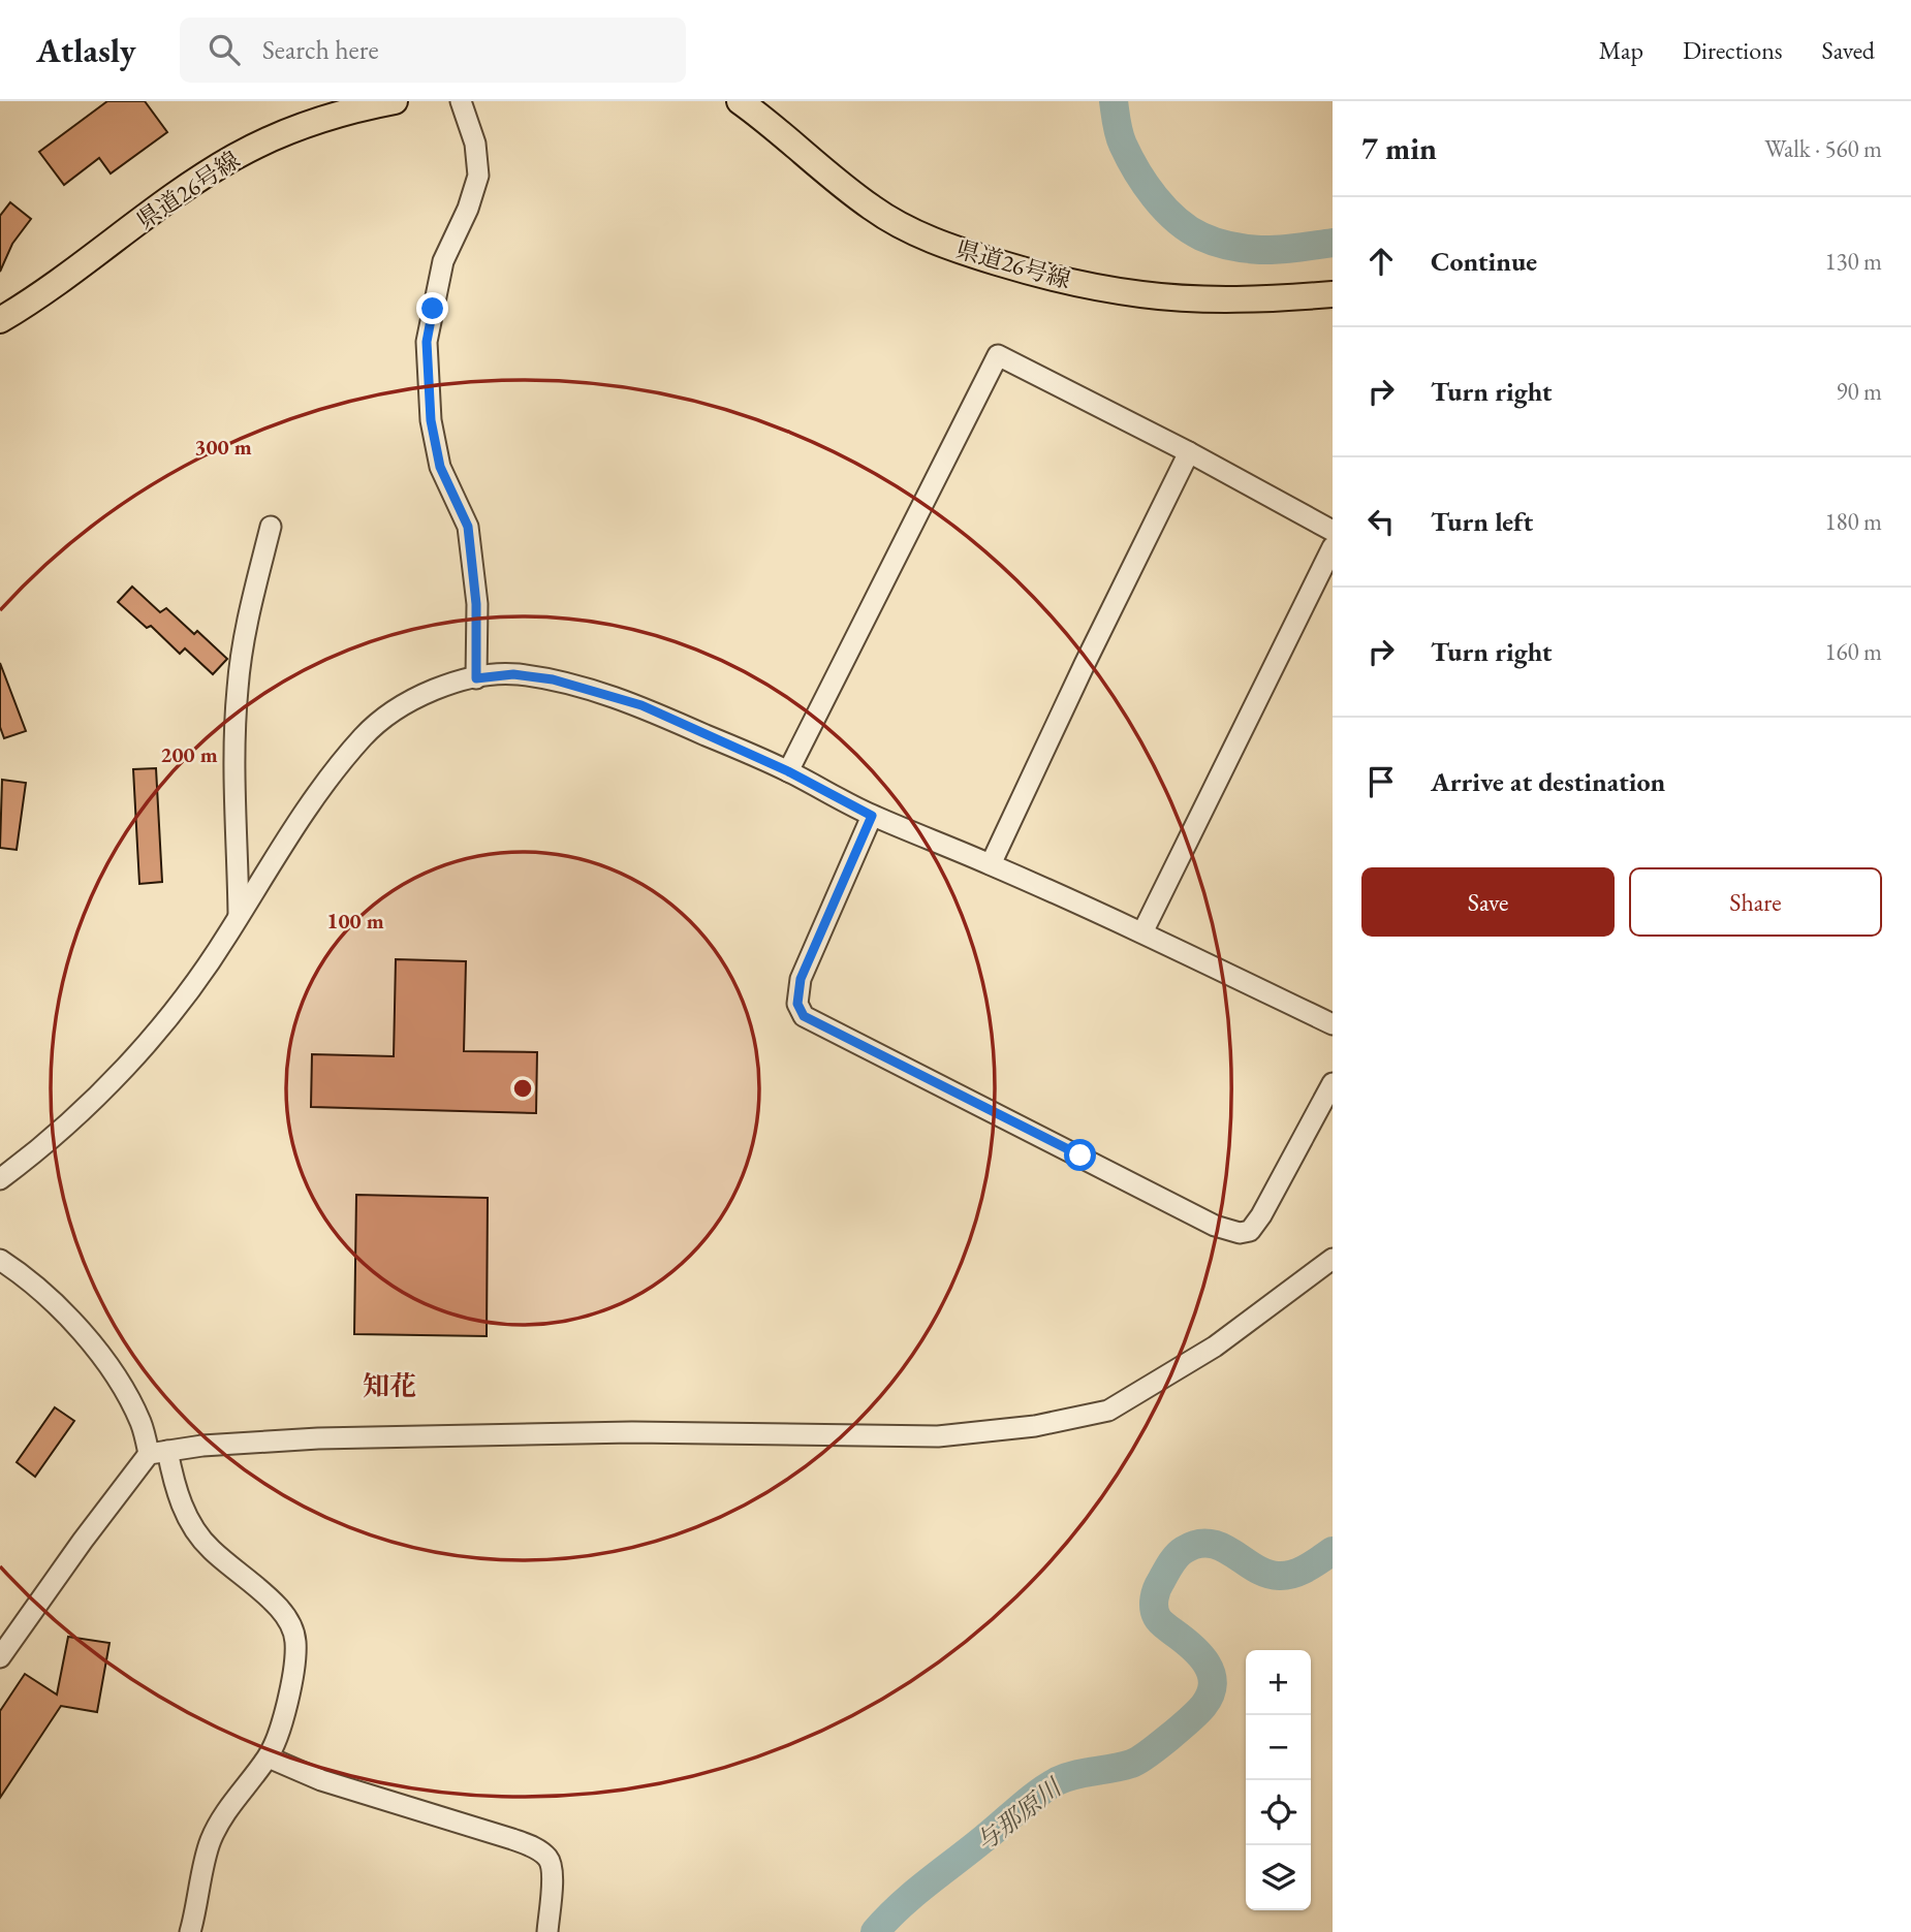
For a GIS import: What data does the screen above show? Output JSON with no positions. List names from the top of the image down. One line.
{"streets":{"main road":["県道26号線"]},"districts":["知花"],"water":["与那原川"],"page":{"header":"Atlasly","search":"Search here","nav":["Map","Directions","Saved"],"heading":["7 min","Walk · 560 m"],"list":[["Continue","130 m"],["Turn right","90 m"],["Turn left","180 m"],["Turn right","160 m"],"Arrive at destination"],"buttons":["Save","Share"],"map_buttons":["+","−"]},"rings":["300 m","200 m","100 m"]}
